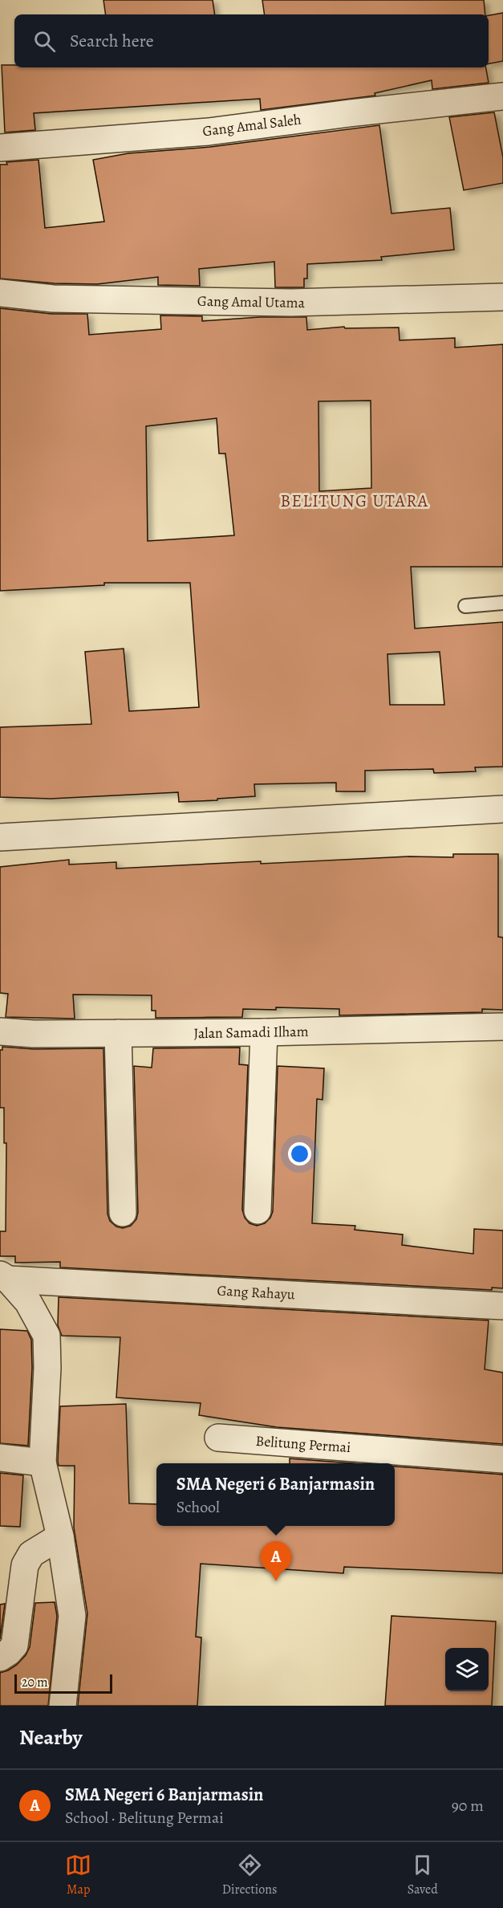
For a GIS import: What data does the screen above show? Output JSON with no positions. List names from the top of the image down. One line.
{"streets":{"street":["Gang Amal Saleh","Gang Amal Utama","Jalan Samadi Ilham","Gang Rahayu","Belitung Permai"]},"districts":["BELITUNG UTARA"],"scale_bar":"20 m","page":{"search":"Search here","popup":["SMA Negeri 6 Banjarmasin","School"],"pins":"A","scale":"20 m","heading":"Nearby","list":[{"mark":"A","name":"SMA Negeri 6 Banjarmasin","note":"School · Belitung Permai","value":"90 m"}],"nav":["Map","Directions","Saved"]}}
